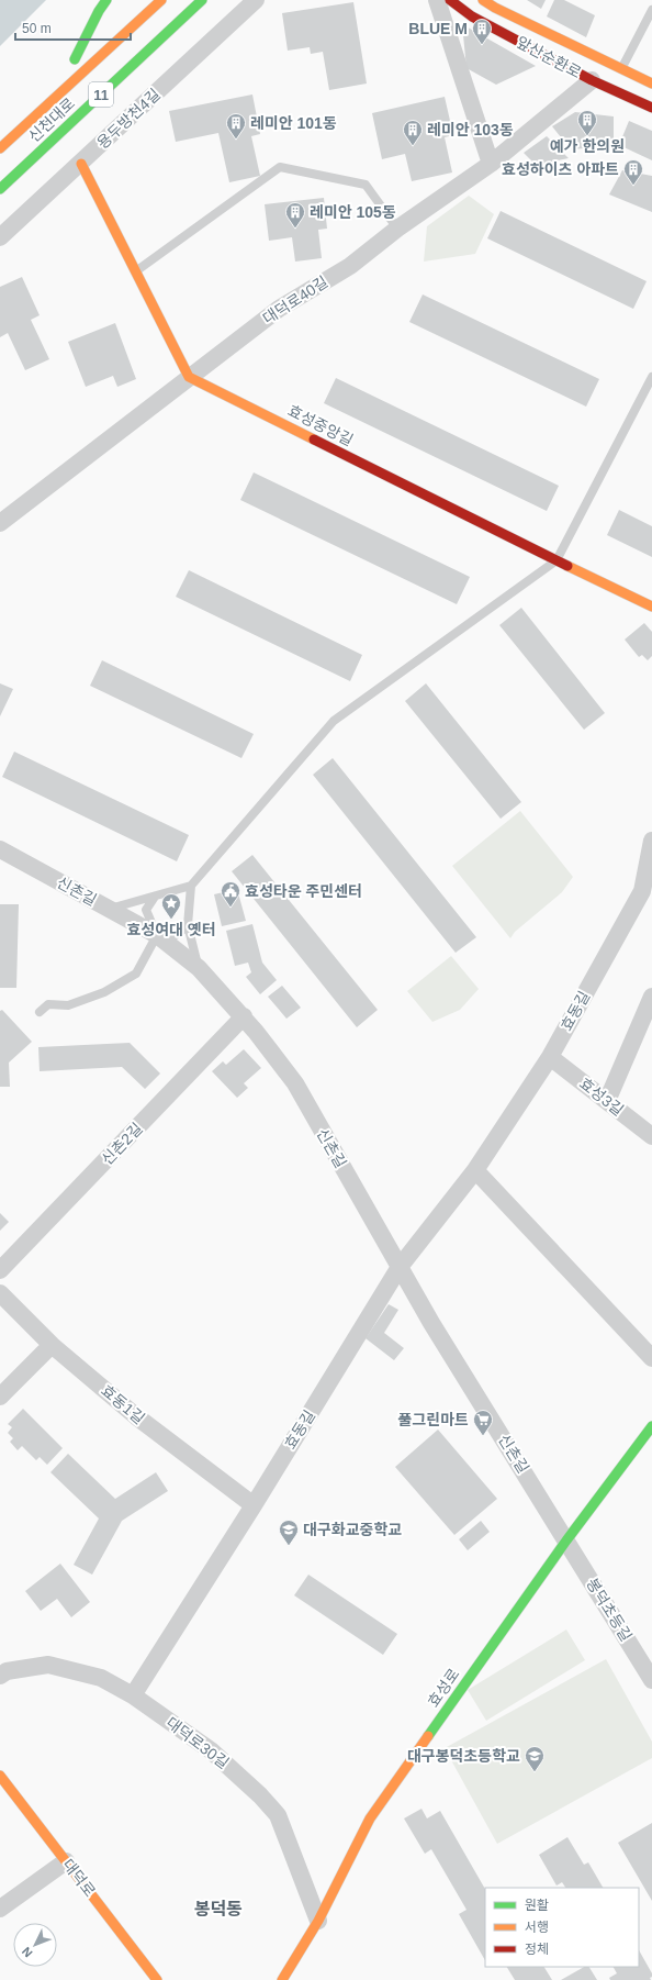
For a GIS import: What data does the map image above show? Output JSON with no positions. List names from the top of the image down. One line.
{"streets":{"main road":["앞산순환로","11","신천대로","효성중앙길","효성로","대덕로"],"street":["용두방천4길","대덕로40길","신촌길","효동길","효성3길","신촌2길","효동1길","봉덕초등길","대덕로30길"]},"crossings":[["앞산순환로","대덕로40길"],["대덕로40길","효성중앙길"],["신촌길","효동길"],["신촌길","신촌2길"],["신촌길","봉덕초등길"],["신촌길","효성로"],["효동길","효성3길"],["효동길","효동1길"],["효동길","대덕로30길"],["봉덕초등길","효성로"],["효성로","대덕로30길"]],"districts":["봉덕동"],"places":{"building":["BLUE M","예가 한의원","레미안 101동","레미안 103동","효성하이츠 아파트","레미안 105동"],"public building":["효성타운 주민센터"],"place":["효성여대 옛터"],"supermarket":["풀그린마트"],"school or university":["대구화교중학교","대구봉덕초등학교"]},"legend":["원활","서행","정체"],"scale_bar":"50 m","north":"bottom left"}
